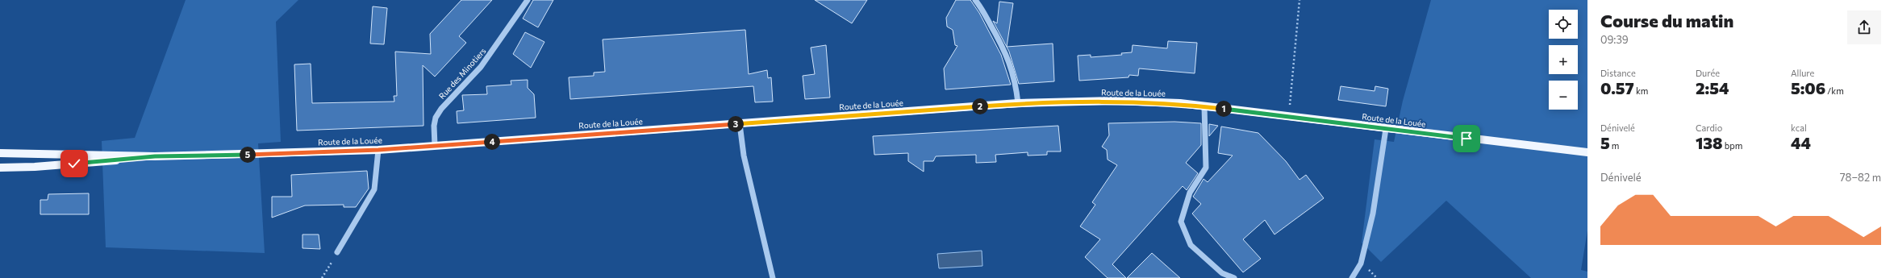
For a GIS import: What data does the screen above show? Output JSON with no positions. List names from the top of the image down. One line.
{"streets":{"main road":["Route de la Louée"],"street":["Rue des Minotiers"]},"crossings":[["Rue des Minotiers","Route de la Louée"]],"page":{"heading":["Course du matin","09:39"],"map_buttons":["+","−"],"stats":[["Distance","0.57 km"],["Durée","2:54"],["Allure","5:06 /km"],["Dénivelé","5 m"],["Cardio","138 bpm"],["kcal","44"]],"pins":["2","1","3","4","5"],"chart":["Dénivelé","78–82 m"]}}
